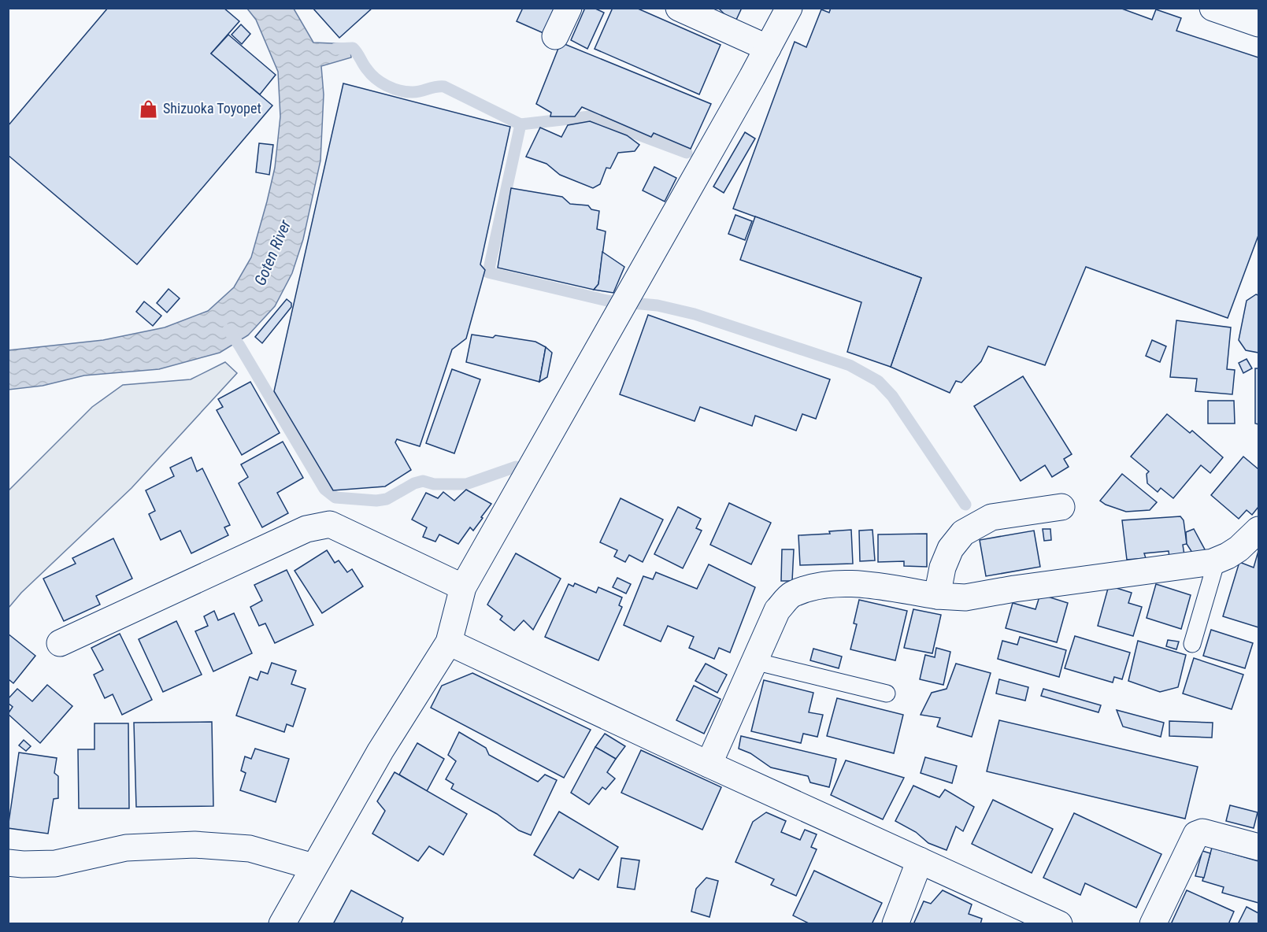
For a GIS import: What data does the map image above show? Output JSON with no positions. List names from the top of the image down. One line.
{"water":["Goten River"],"places":{"shop":["Shizuoka Toyopet"]}}
